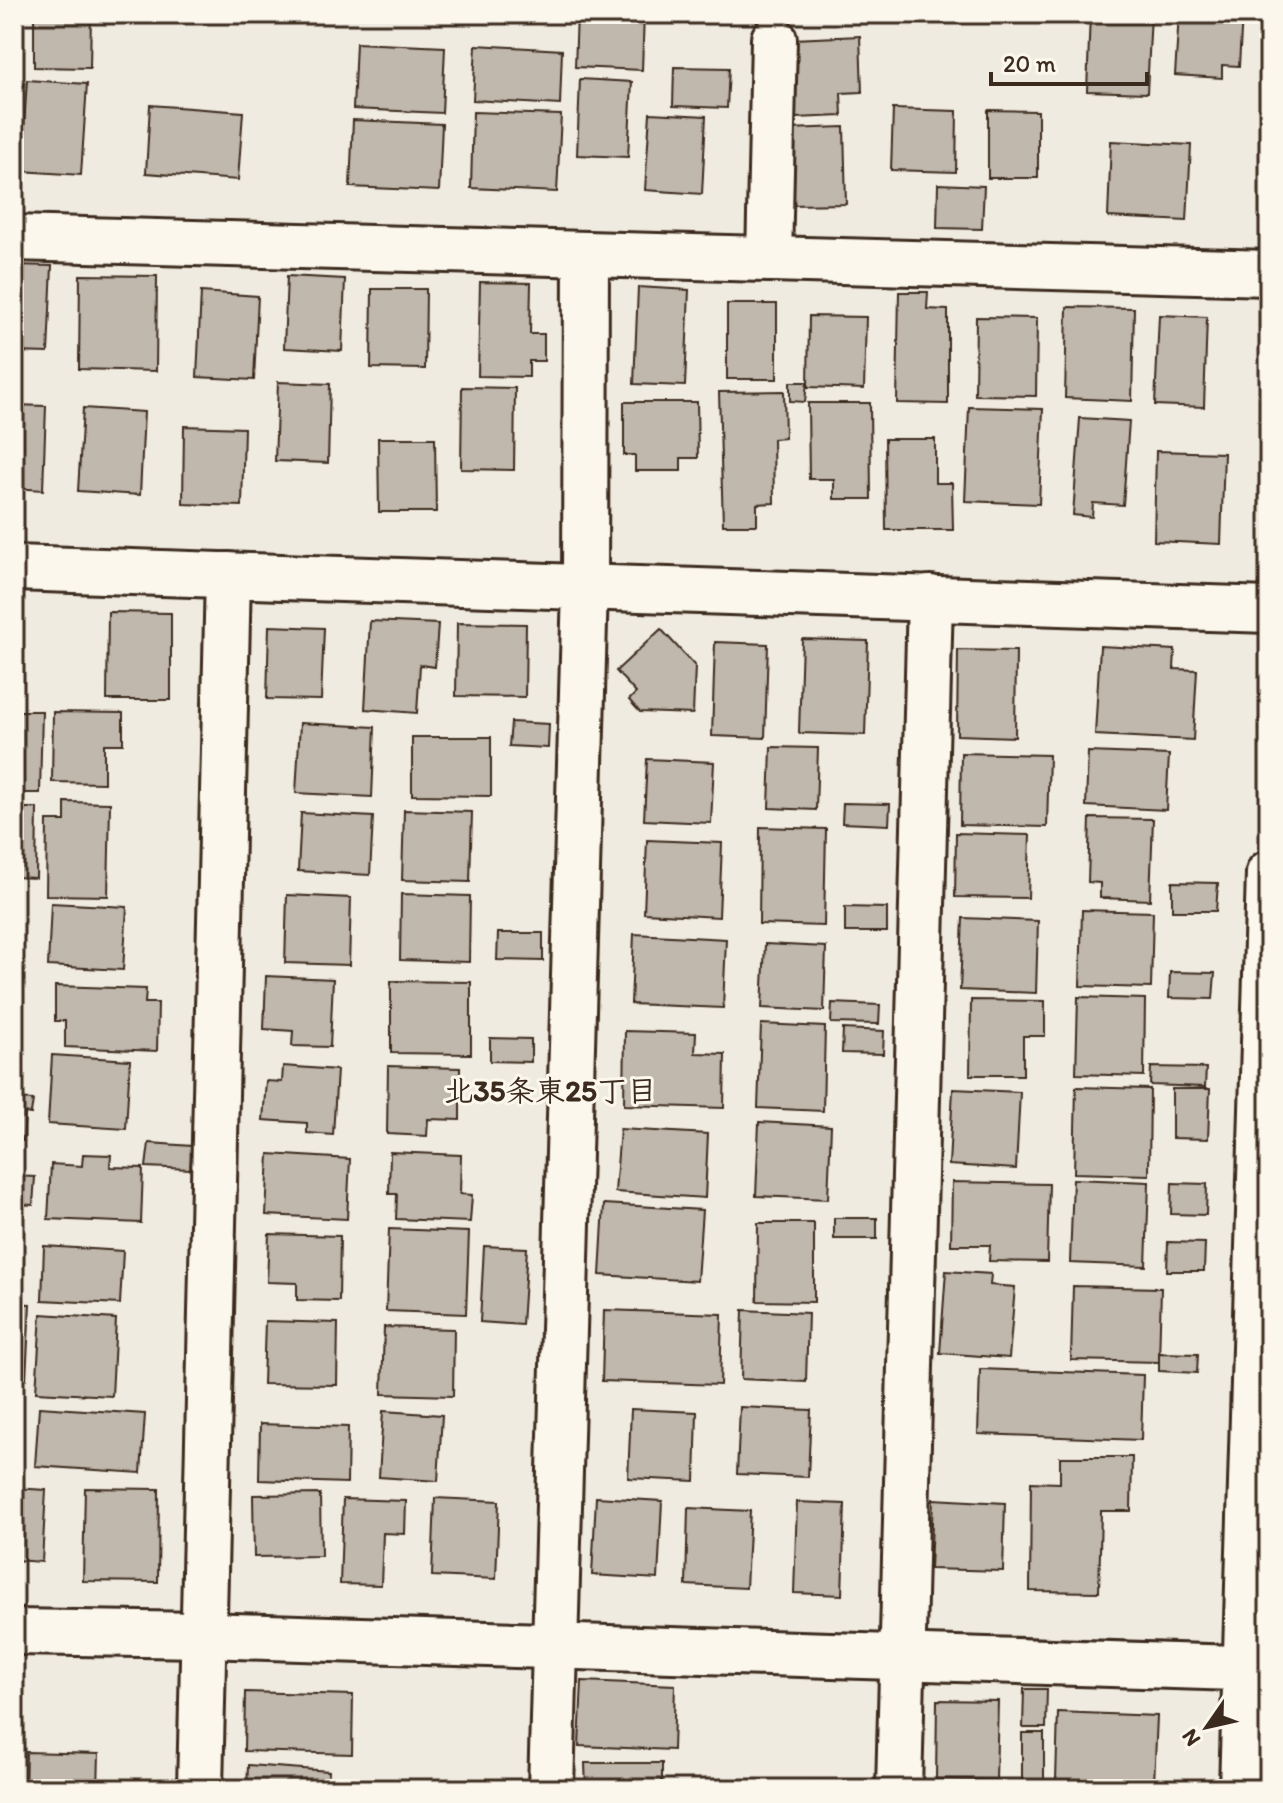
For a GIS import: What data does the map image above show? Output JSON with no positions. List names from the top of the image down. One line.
{"districts":["北35条東25丁目"],"scale_bar":"20 m","north":"bottom left"}
